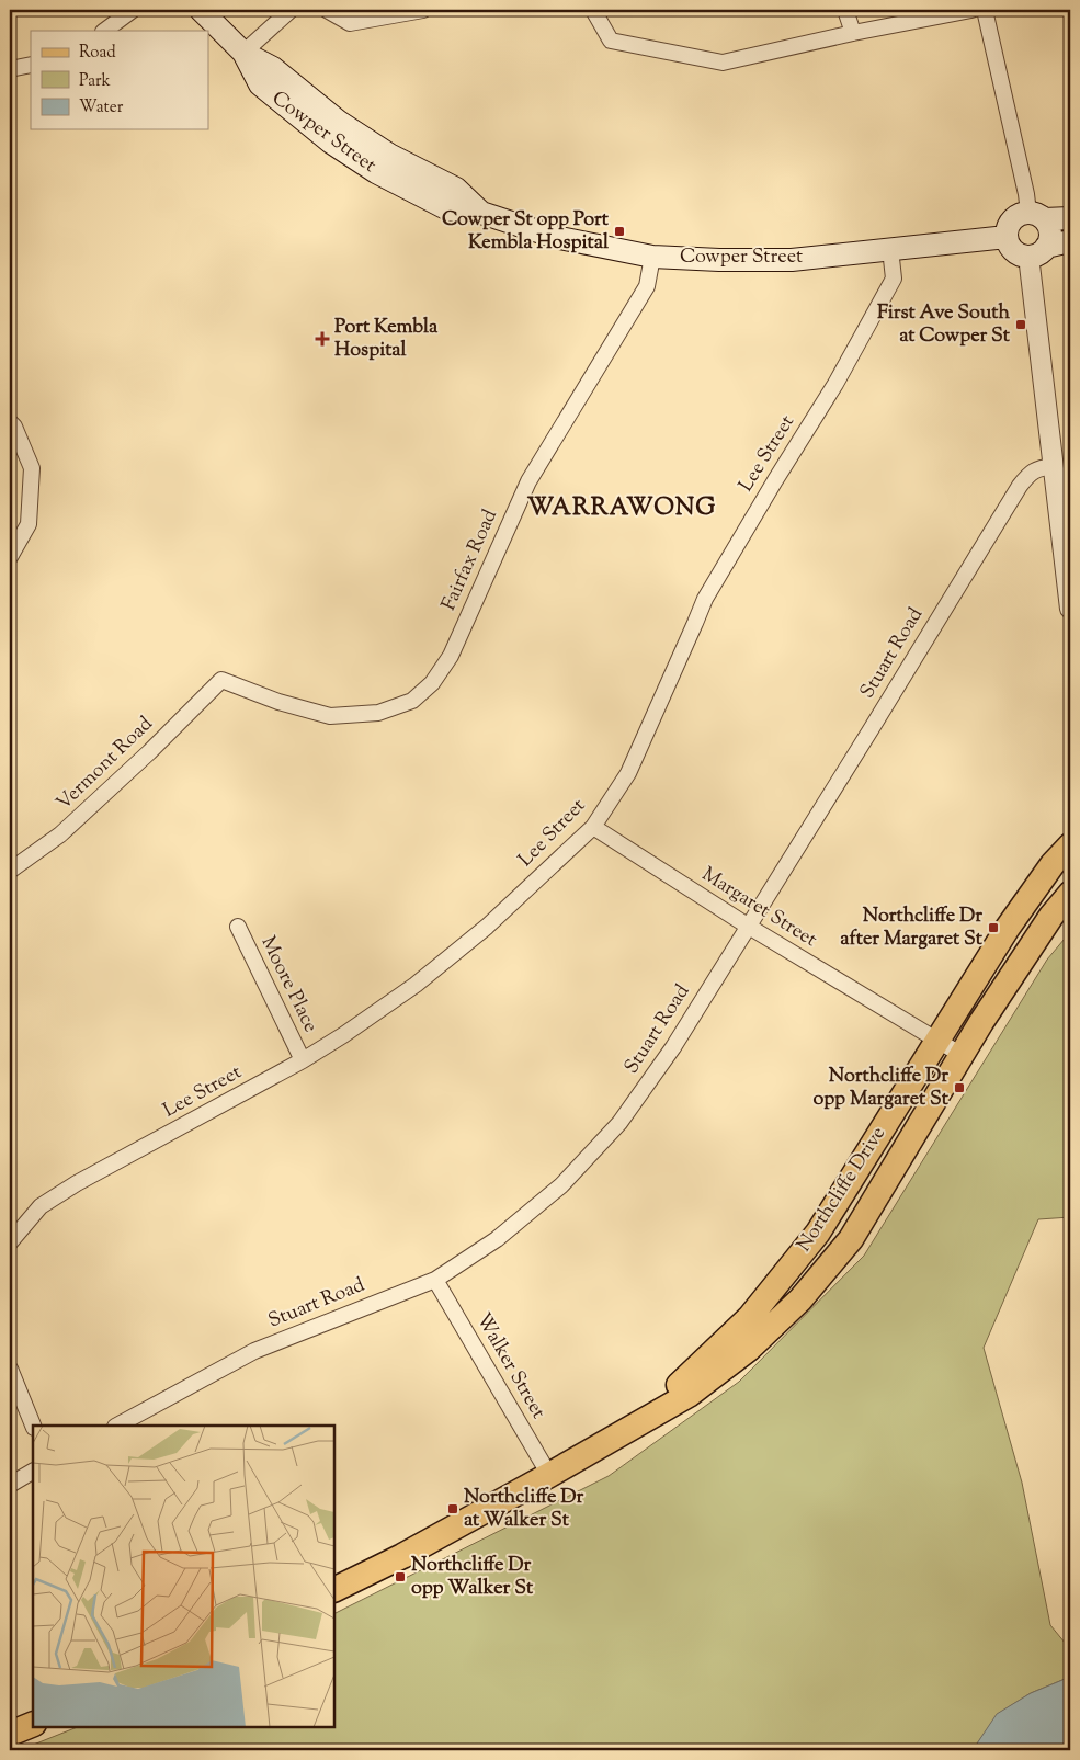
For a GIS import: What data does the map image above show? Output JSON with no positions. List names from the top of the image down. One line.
{"streets":{"main road":["Cowper Street","Northcliffe Drive"],"street":["Lee Street","Fairfax Road","Stuart Road","Vermont Road","Margaret Street","Moore Place","Walker Street"]},"crossings":[["Cowper Street","Lee Street"],["Cowper Street","Fairfax Road"],["Lee Street","Margaret Street"],["Lee Street","Moore Place"],["Fairfax Road","Vermont Road"],["Stuart Road","Margaret Street"],["Stuart Road","Walker Street"],["Margaret Street","Northcliffe Drive"],["Northcliffe Drive","Walker Street"]],"districts":["WARRAWONG"],"places":{"transit":["Cowper St opp Port Kembla Hospital","First Ave South at Cowper St","Northcliffe Dr after Margaret St","Northcliffe Dr opp Margaret St","Northcliffe Dr at Walker St","Northcliffe Dr opp Walker St"],"health":["Port Kembla Hospital"]},"legend":["Road","Park","Water"]}
